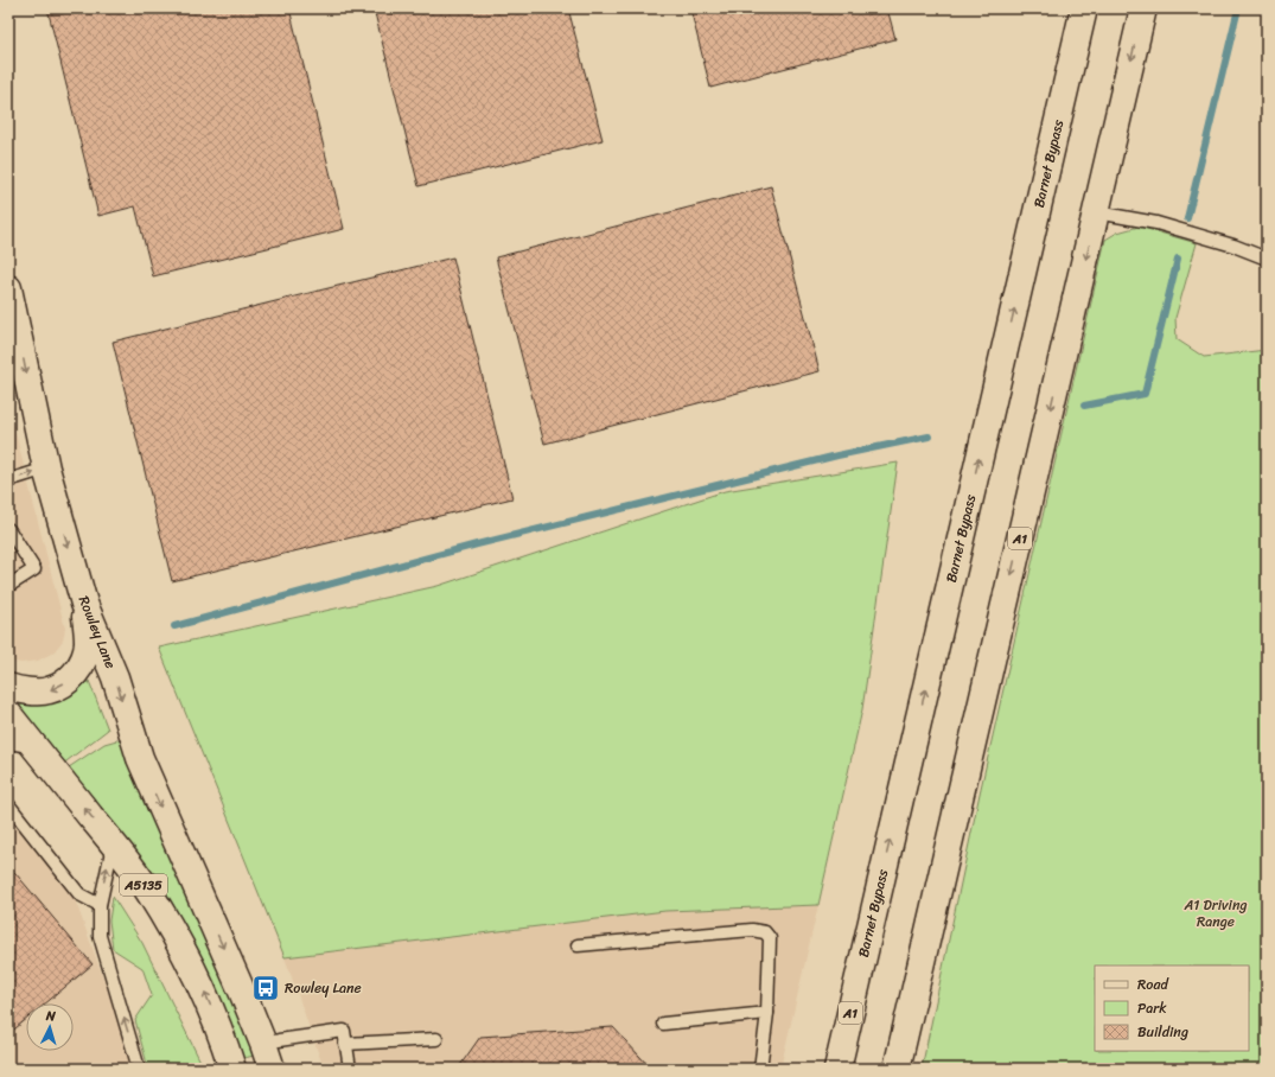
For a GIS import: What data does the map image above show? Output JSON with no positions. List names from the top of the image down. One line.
{"streets":{"main road":["Barnet Bypass","A1","Rowley Lane","A5135"]},"crossings":[["Rowley Lane","A5135"]],"parks":["A1 Driving Range"],"places":{"bus stop":["Rowley Lane"]},"legend":["Road","Park","Building"],"north":"top"}
